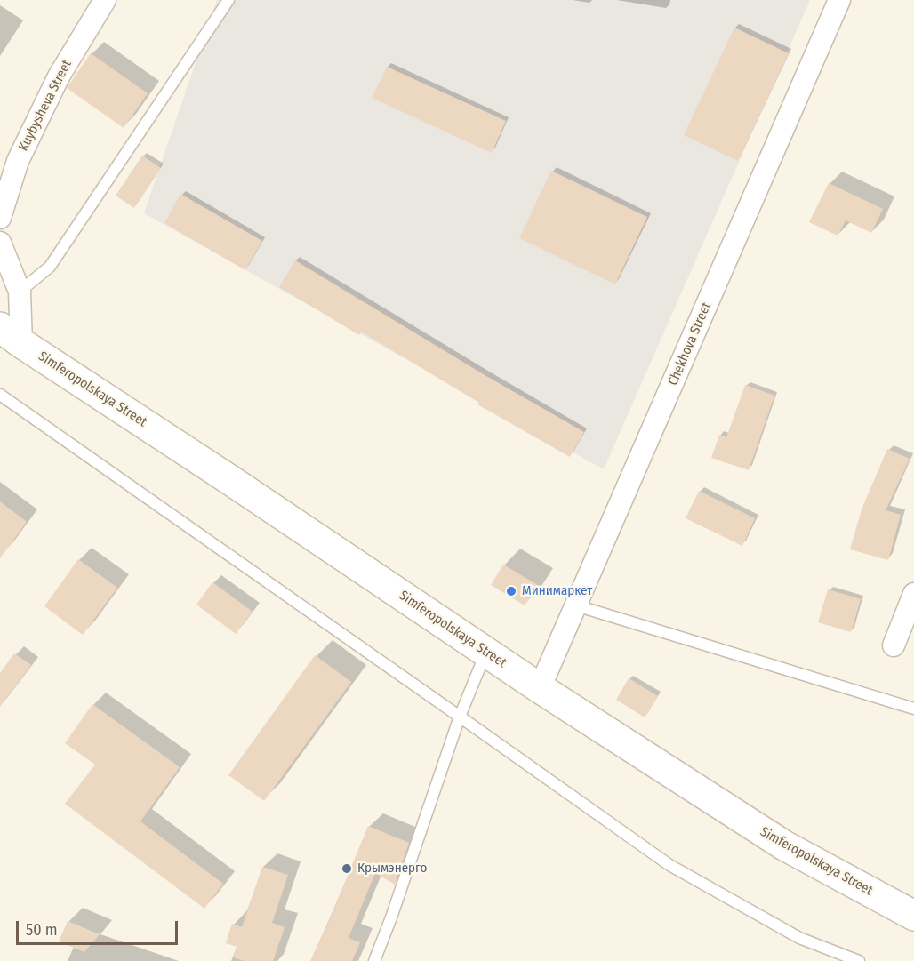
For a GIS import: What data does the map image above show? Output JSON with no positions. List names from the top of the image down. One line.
{"streets":{"main road":["Simferopolskaya Street"],"street":["Kuybysheva Street","Chekhova Street"]},"crossings":[["Chekhova Street","Simferopolskaya Street"]],"places":["Минимаркет","Крымэнерго"],"scale_bar":"50 m"}
